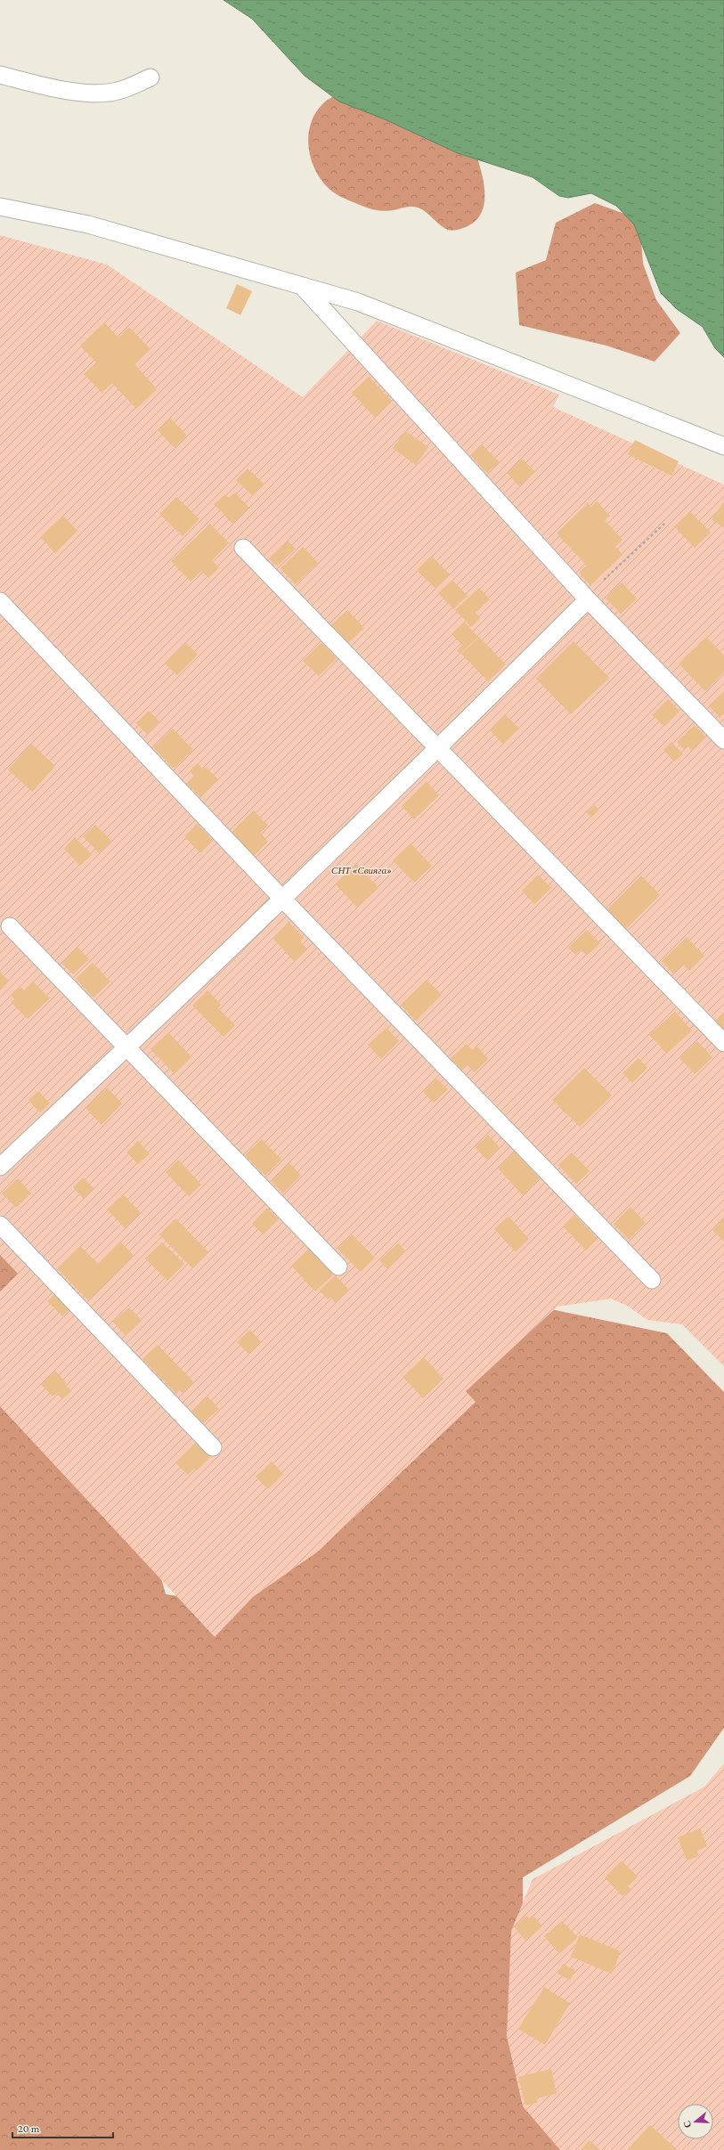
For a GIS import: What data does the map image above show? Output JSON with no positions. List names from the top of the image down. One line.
{"parks":["СНТ «Свияга»"],"scale_bar":"20 m","north":"left"}
